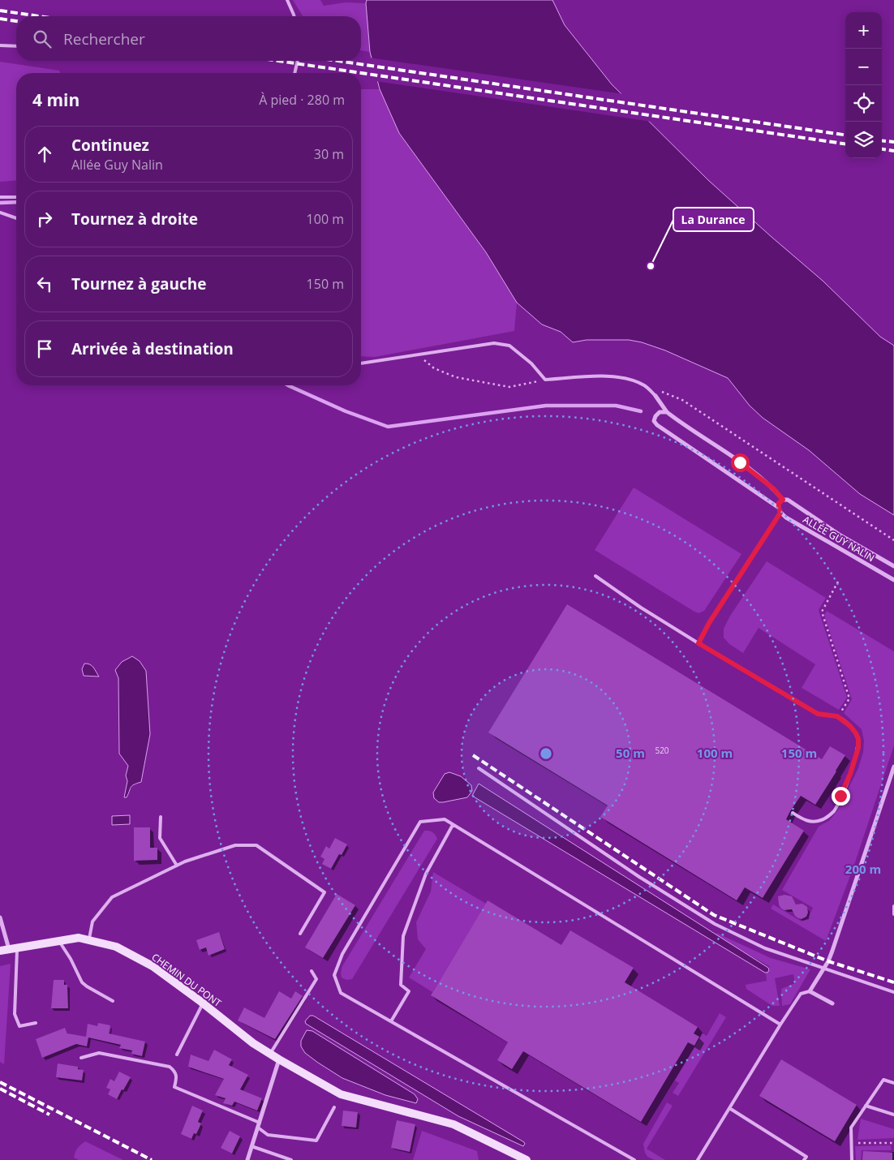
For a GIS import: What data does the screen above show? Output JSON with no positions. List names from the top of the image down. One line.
{"streets":{"street":["ALLÉE GUY NALIN","CHEMIN DU PONT"]},"places":["La Durance"],"house_numbers":["520"],"page":{"map_buttons":["+","−"],"search":"Rechercher","heading":["4 min","À pied · 280 m"],"list":[["Continuez","Allée Guy Nalin","30 m"],["Tournez à droite","100 m"],["Tournez à gauche","150 m"],"Arrivée à destination"]},"rings":["50 m","100 m","150 m","200 m"]}
